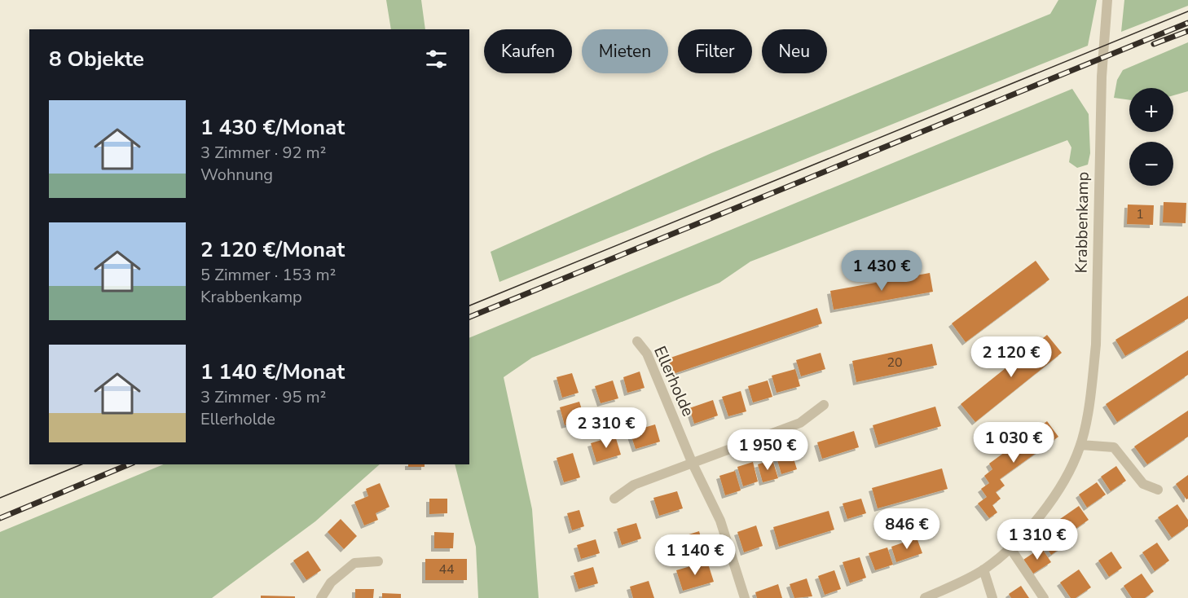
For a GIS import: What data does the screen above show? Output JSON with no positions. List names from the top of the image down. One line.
{"streets":{"street":["Krabbenkamp","Ellerholde"]},"house_numbers":["1","20","44"],"page":{"chip":["Kaufen","Mieten","Filter","Neu"],"heading":"8 Objekte","map_buttons":["+","−"],"list":[{"name":"1 430 €/Monat","note":"3 Zimmer · 92 m² · Wohnung"},{"name":"2 120 €/Monat","note":"5 Zimmer · 153 m² · Krabbenkamp"},{"name":"1 140 €/Monat","note":"3 Zimmer · 95 m² · Ellerholde"}],"price":["1 430 €","2 120 €","2 310 €","1 030 €","1 950 €","846 €","1 310 €","1 140 €"]}}
